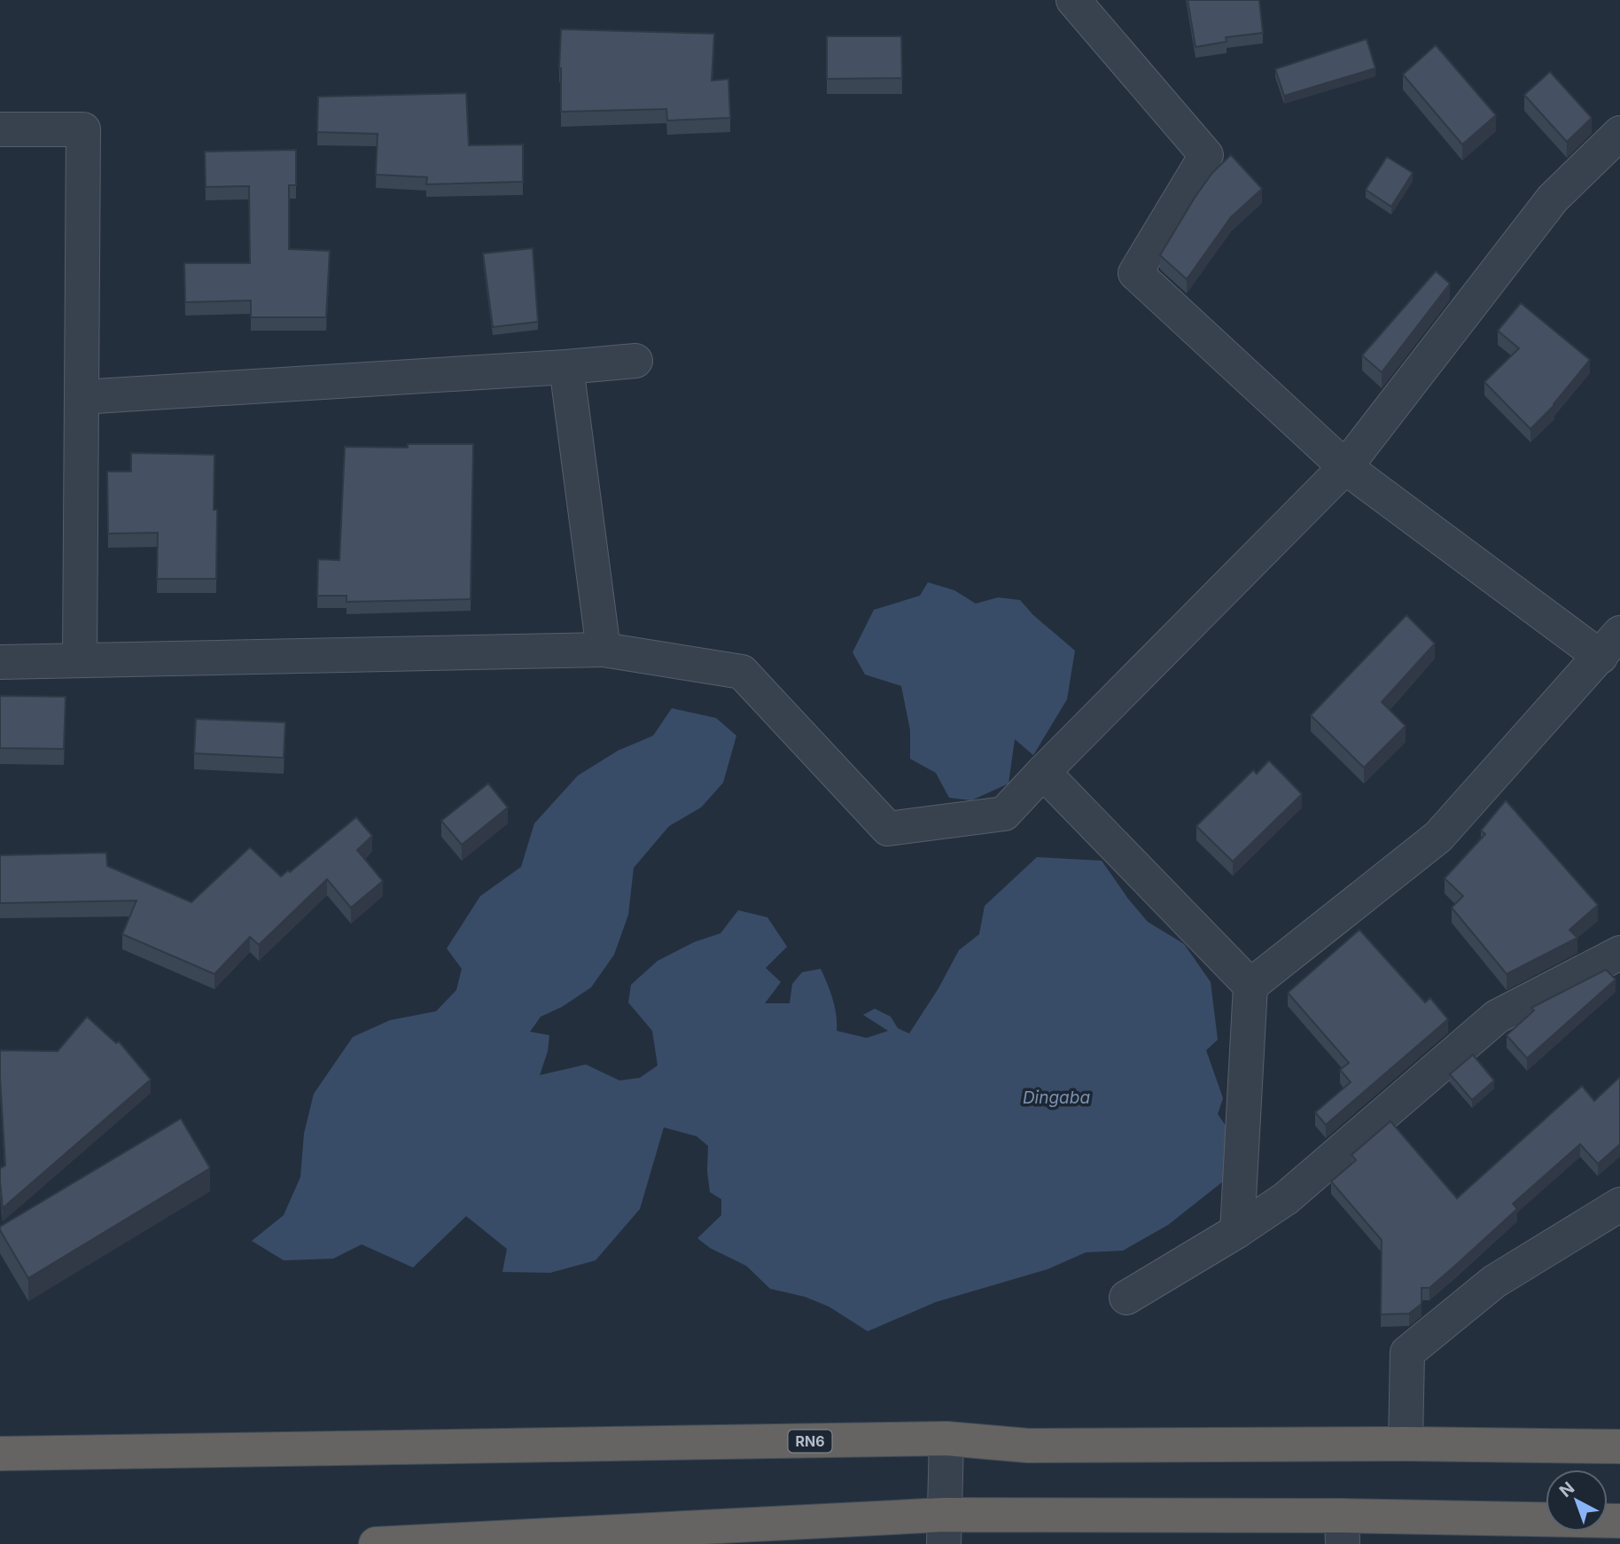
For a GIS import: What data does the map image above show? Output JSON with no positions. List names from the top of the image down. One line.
{"streets":{"highway":["RN6"]},"water":["Dingaba"],"north":"top left"}
